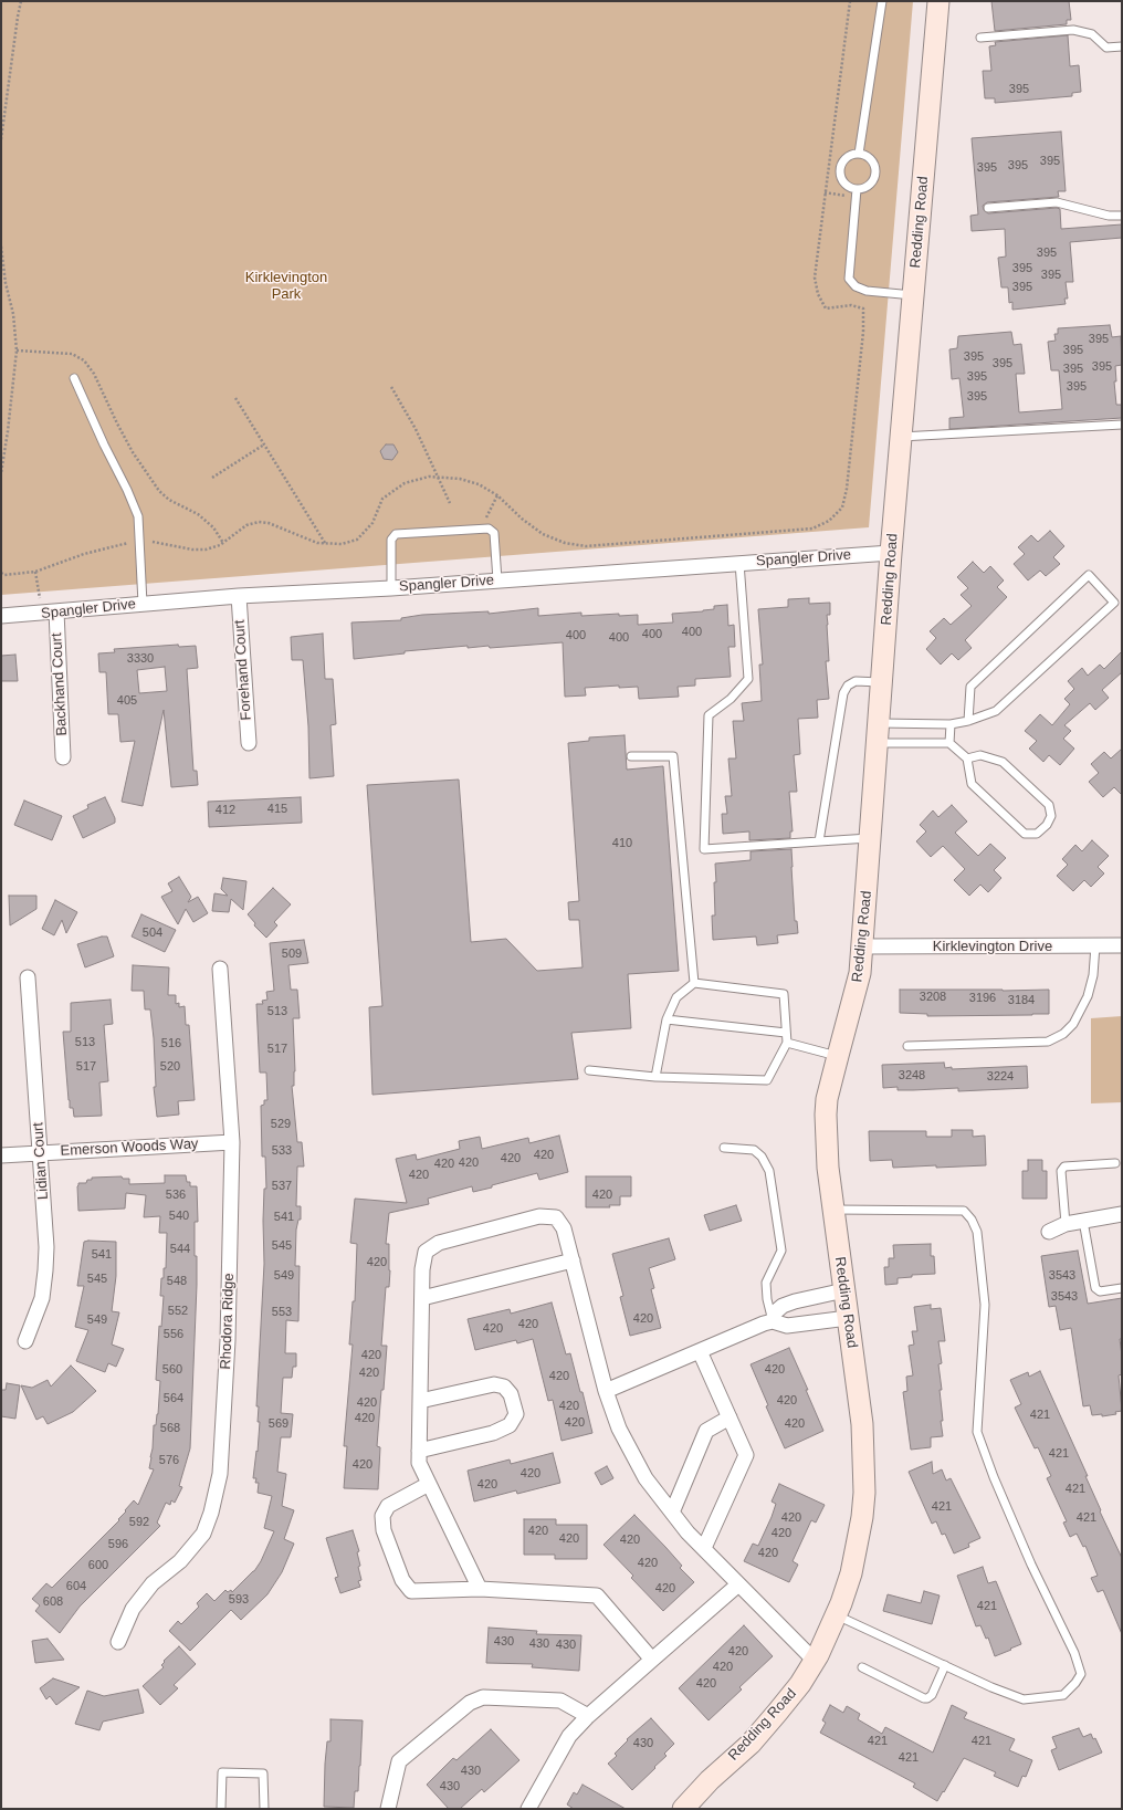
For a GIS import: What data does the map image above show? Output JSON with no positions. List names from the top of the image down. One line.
{"streets":{"street":["Redding Road","Spangler Drive","Forehand Court","Backhand Court","Kirklevington Drive","Emerson Woods Way","Lidian Court","Rhodora Ridge"]},"crossings":[["Redding Road","Spangler Drive"],["Redding Road","Kirklevington Drive"],["Spangler Drive","Forehand Court"],["Spangler Drive","Backhand Court"],["Emerson Woods Way","Lidian Court"],["Emerson Woods Way","Rhodora Ridge"]],"parks":["Kirklevington Park"],"house_numbers":["395","395","395","395","395","395","395","395","395","395","395","395","395","395","395","395","395","400","400","400","400","3330","405","415","412","410","504","509","3208","3196","3184","513","513","516","517","517","520","3248","3224","529","533","420","420","420","420","420","537","536","420","540","541","545","544","541","420","549","3543","545","548","3543","552","553","420","549","420","420","556","420","560","420","420","420","564","420","420","420","421","420","420","569","420","568","421","576","420","420","420","421","421","420","421","592","420","420","420","420","596","420","420","600","604","420","593","608","421","430","430","430","420","420","420","421","421","430","421","430","430"]}
